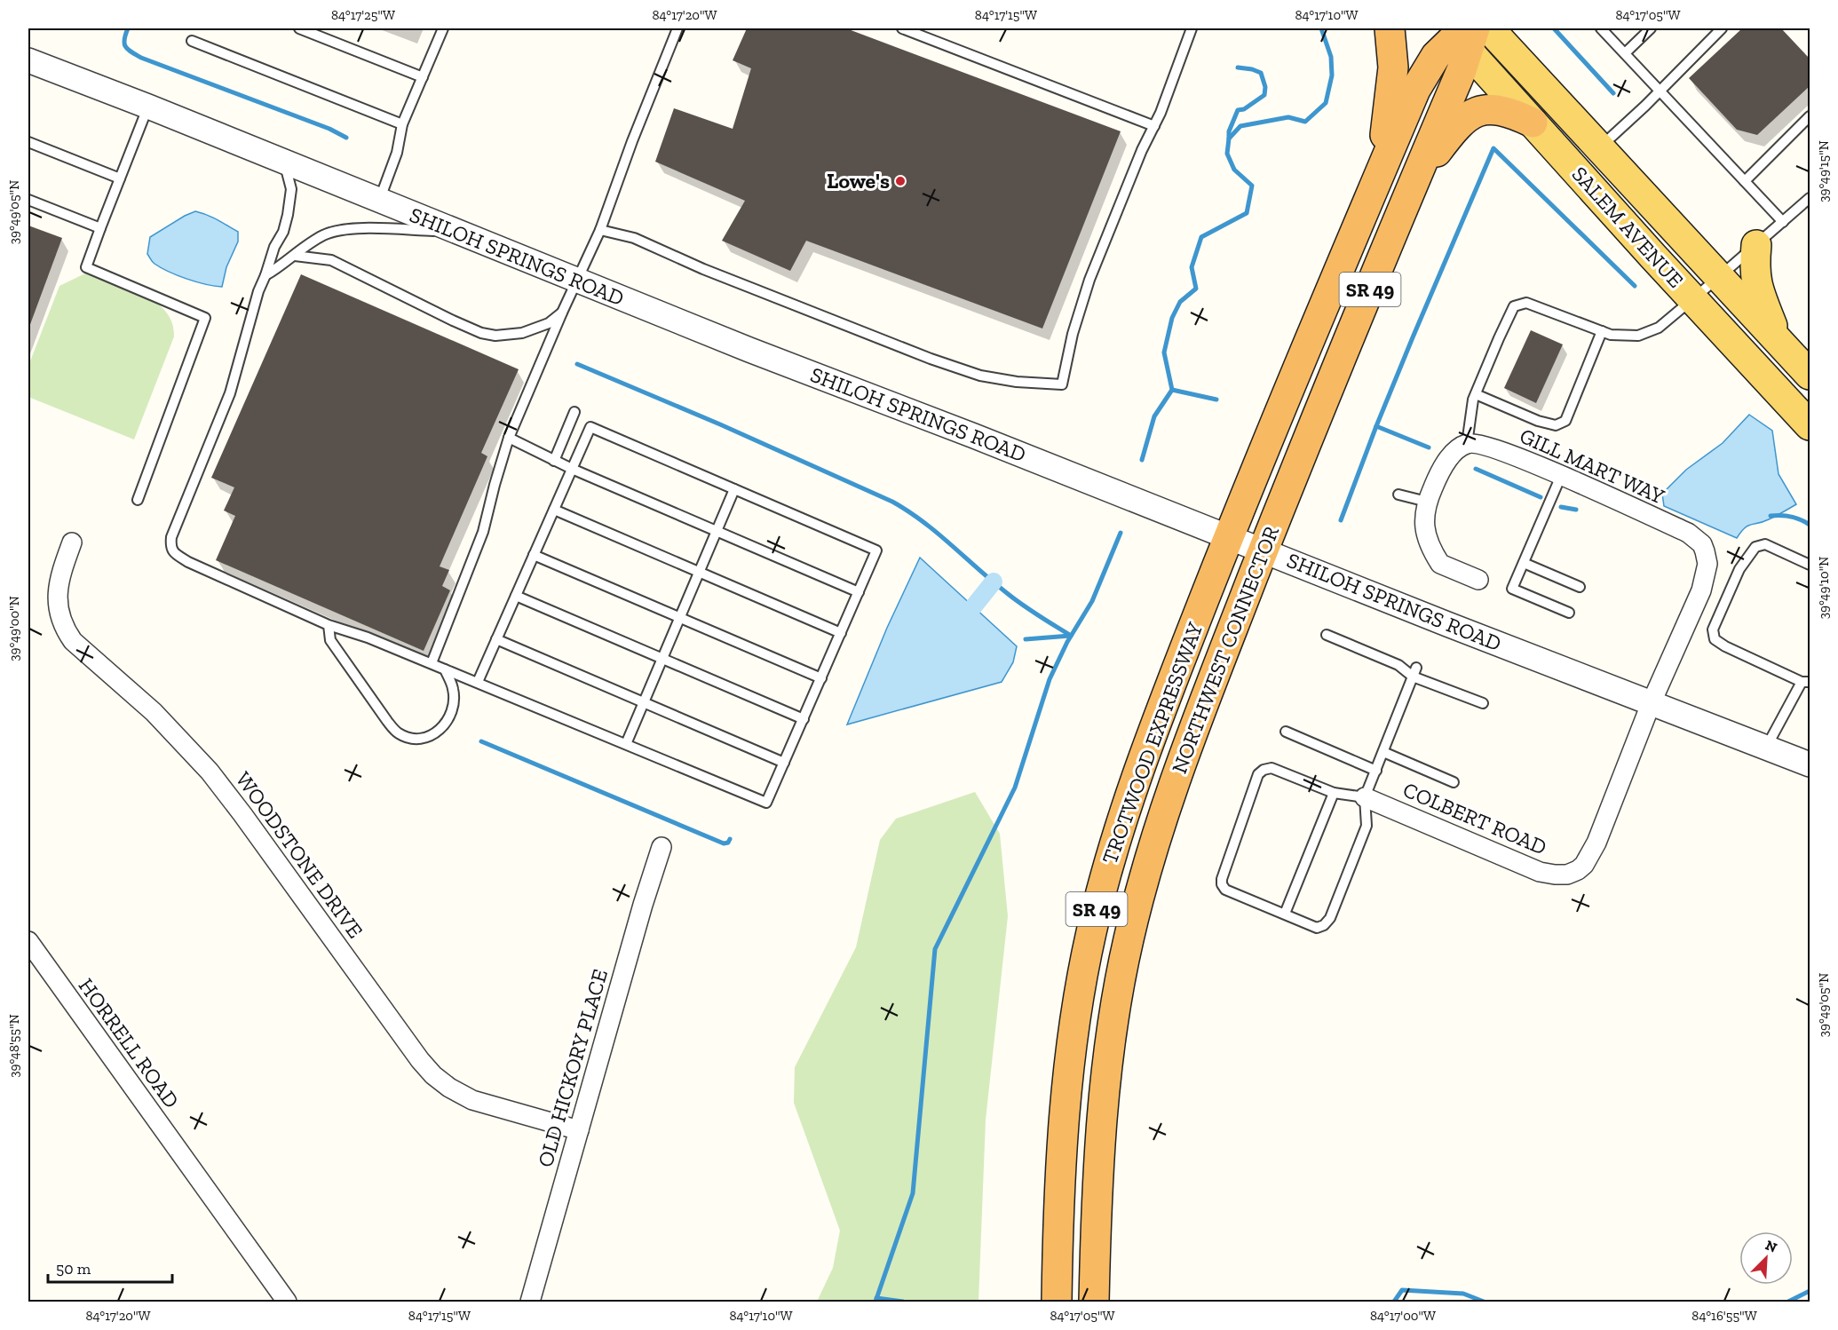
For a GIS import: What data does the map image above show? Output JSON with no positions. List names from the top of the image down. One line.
{"streets":{"highway":["SR 49","NORTHWEST CONNECTOR","TROTWOOD EXPRESSWAY"],"main road":["SALEM AVENUE"],"street":["SHILOH SPRINGS ROAD","GILL MART WAY","COLBERT ROAD","WOODSTONE DRIVE","HORRELL ROAD","OLD HICKORY PLACE"]},"crossings":[["SALEM AVENUE","NORTHWEST CONNECTOR"],["SHILOH SPRINGS ROAD","GILL MART WAY"],["SHILOH SPRINGS ROAD","NORTHWEST CONNECTOR"],["SHILOH SPRINGS ROAD","TROTWOOD EXPRESSWAY"],["SHILOH SPRINGS ROAD","COLBERT ROAD"],["SR 49","NORTHWEST CONNECTOR"],["GILL MART WAY","COLBERT ROAD"],["NORTHWEST CONNECTOR","TROTWOOD EXPRESSWAY"],["WOODSTONE DRIVE","OLD HICKORY PLACE"]],"places":["Lowe's"],"scale_bar":"50 m","north":"top right","coordinates":["84°17'25\"W","84°17'20\"W","84°17'15\"W","84°17'10\"W","84°17'05\"W","39°49'15\"N","39°49'05\"N","39°49'10\"N","39°49'00\"N","39°48'55\"N","84°17'00\"W","84°16'55\"W"]}
